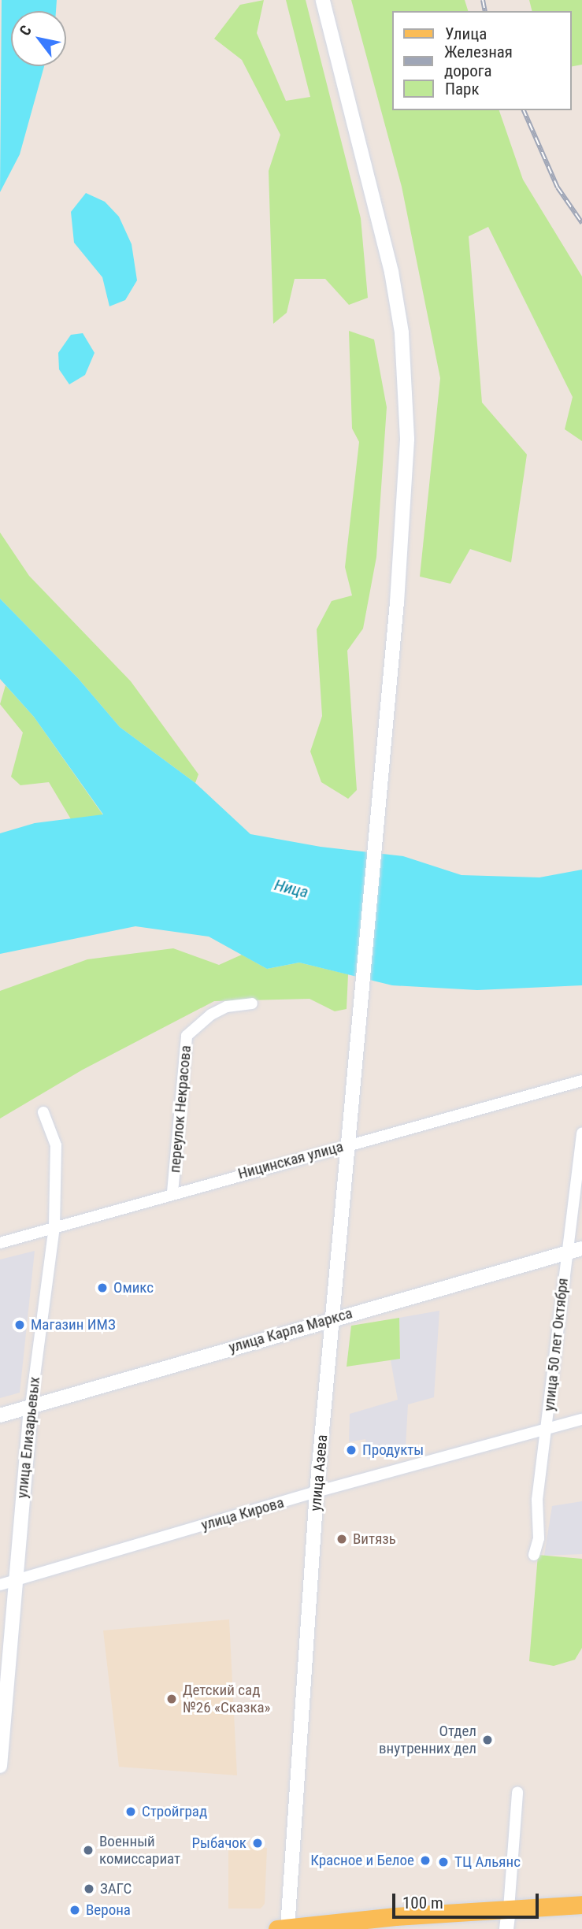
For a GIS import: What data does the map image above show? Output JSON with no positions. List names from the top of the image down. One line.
{"streets":{"street":["переулок Некрасова","Ницинская улица","улица Карла Маркса","улица 50 лет Октября","улица Елизарьевых","улица Азева","улица Кирова"]},"crossings":[["переулок Некрасова","Ницинская улица"],["Ницинская улица","улица Елизарьевых"],["Ницинская улица","улица Азева"],["улица Карла Маркса","улица 50 лет Октября"],["улица Карла Маркса","улица Елизарьевых"],["улица Карла Маркса","улица Азева"],["улица 50 лет Октября","улица Кирова"],["улица Елизарьевых","улица Кирова"],["улица Азева","улица Кирова"]],"water":["Ница"],"places":["Омикс","Магазин ИМЗ","Продукты","Витязь","Детский сад №26 «Сказка»","Отдел внутренних дел","Стройград","Рыбачок","Военный комиссариат","Красное и Белое","ТЦ Альянс","ЗАГС","Верона"],"legend":["Улица","Железная дорога","Парк"],"scale_bar":"100 m","north":"top left"}
